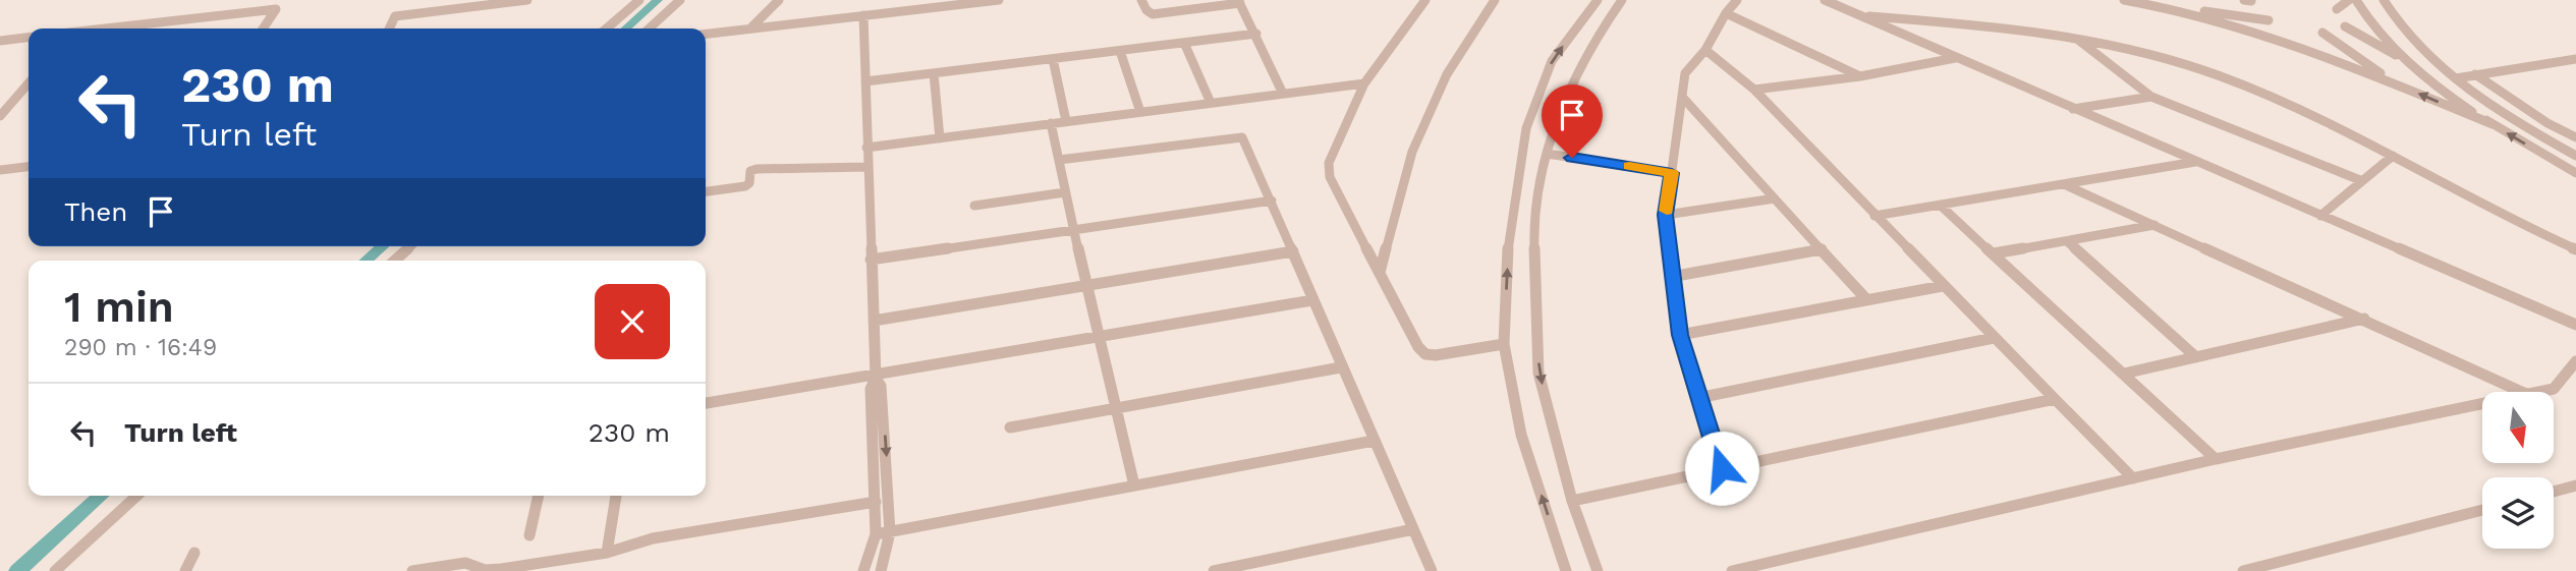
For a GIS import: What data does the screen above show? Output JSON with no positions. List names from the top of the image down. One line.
{"north":"bottom","page":{"turn":["230 m","Turn left"],"then":"Then","heading":["1 min","290 m · 16:49"],"list":[{"name":"Turn left","value":"230 m"}]}}
